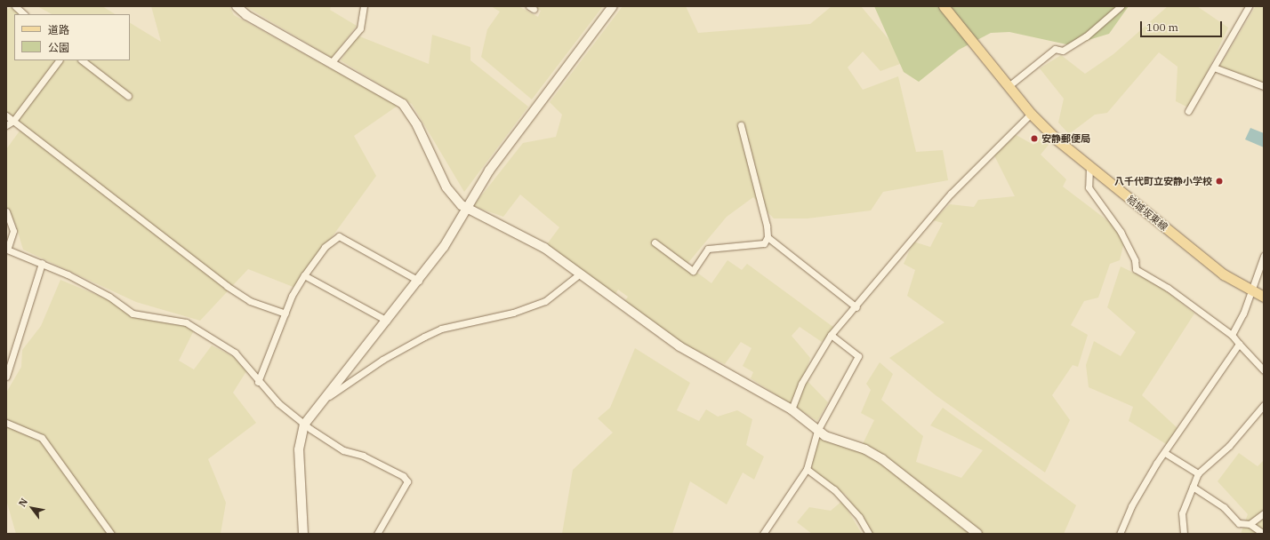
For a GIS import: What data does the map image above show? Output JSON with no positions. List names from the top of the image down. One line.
{"streets":{"main road":["結城坂東線"]},"places":["安静郵便局","八千代町立安静小学校"],"legend":["道路","公園"],"scale_bar":"100 m","north":"top left"}
